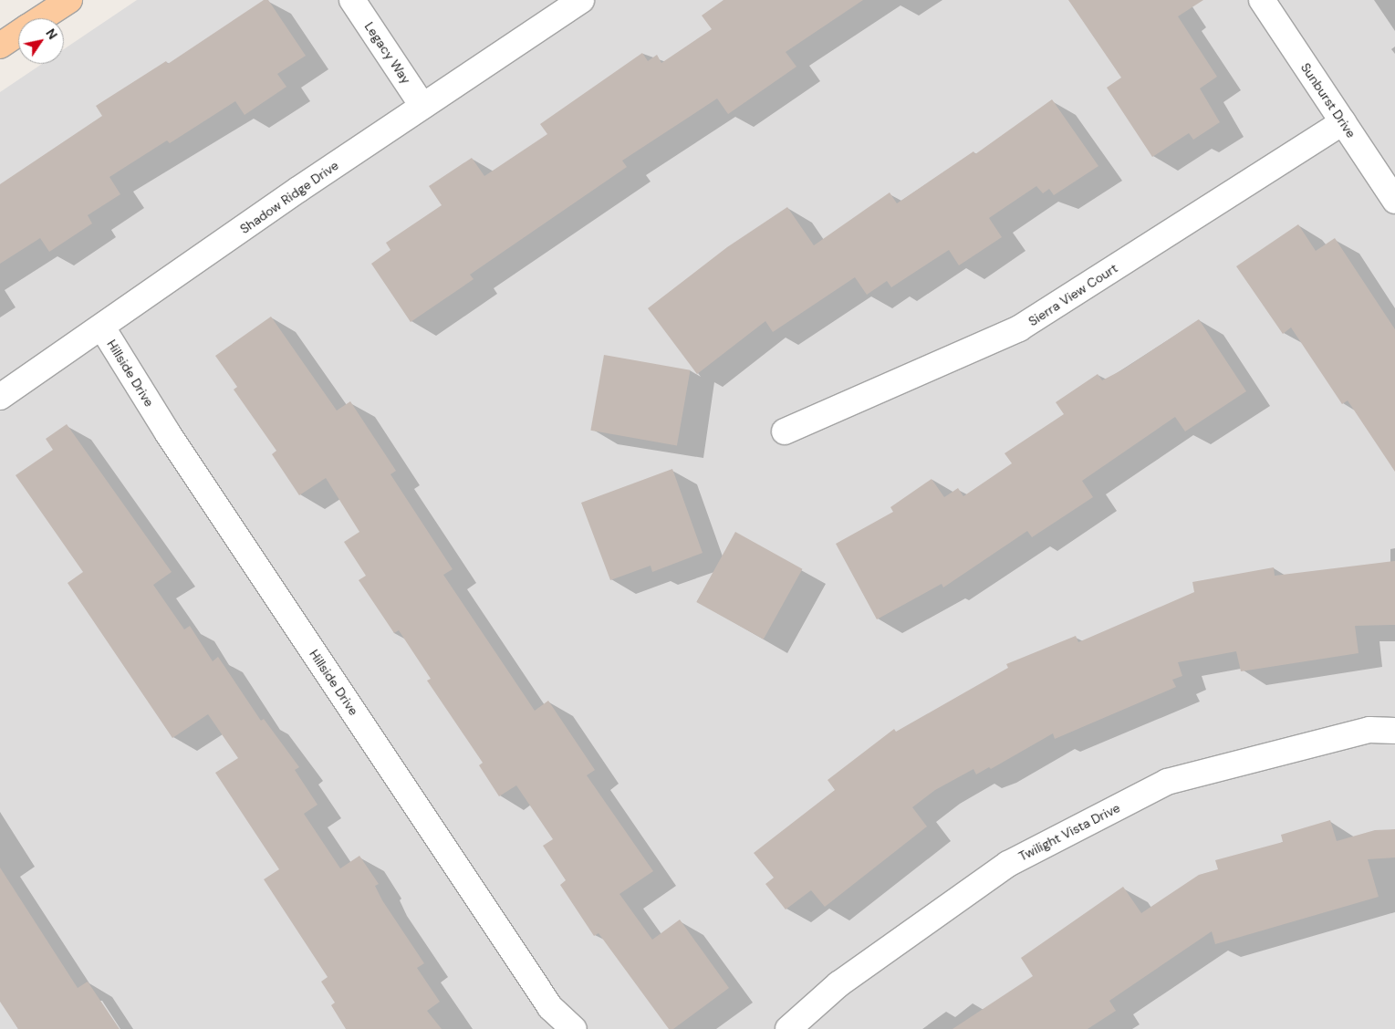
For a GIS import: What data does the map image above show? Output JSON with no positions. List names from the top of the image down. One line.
{"streets":{"street":["Legacy Way","Sunburst Drive","Shadow Ridge Drive","Sierra View Court","Hillside Drive","Twilight Vista Drive"]},"crossings":[["Legacy Way","Shadow Ridge Drive"],["Sunburst Drive","Sierra View Court"],["Shadow Ridge Drive","Hillside Drive"]],"north":"top right"}
